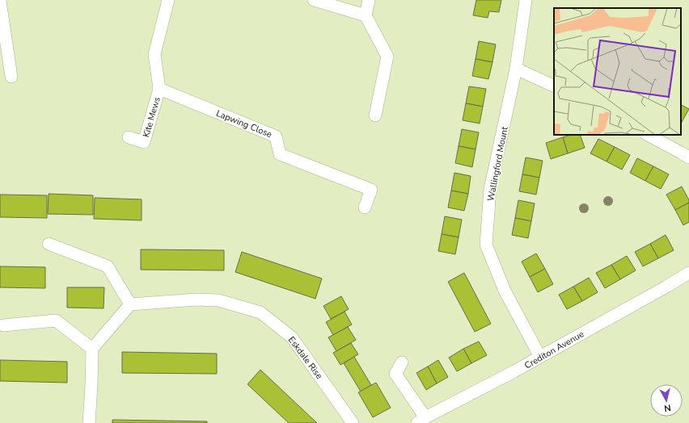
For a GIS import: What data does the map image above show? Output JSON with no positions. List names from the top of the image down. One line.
{"streets":{"street":["Kite Mews","Lapwing Close","Wallingford Mount","Crediton Avenue","Eskdale Rise"]},"crossings":[["Kite Mews","Lapwing Close"],["Wallingford Mount","Crediton Avenue"]],"north":"bottom"}
